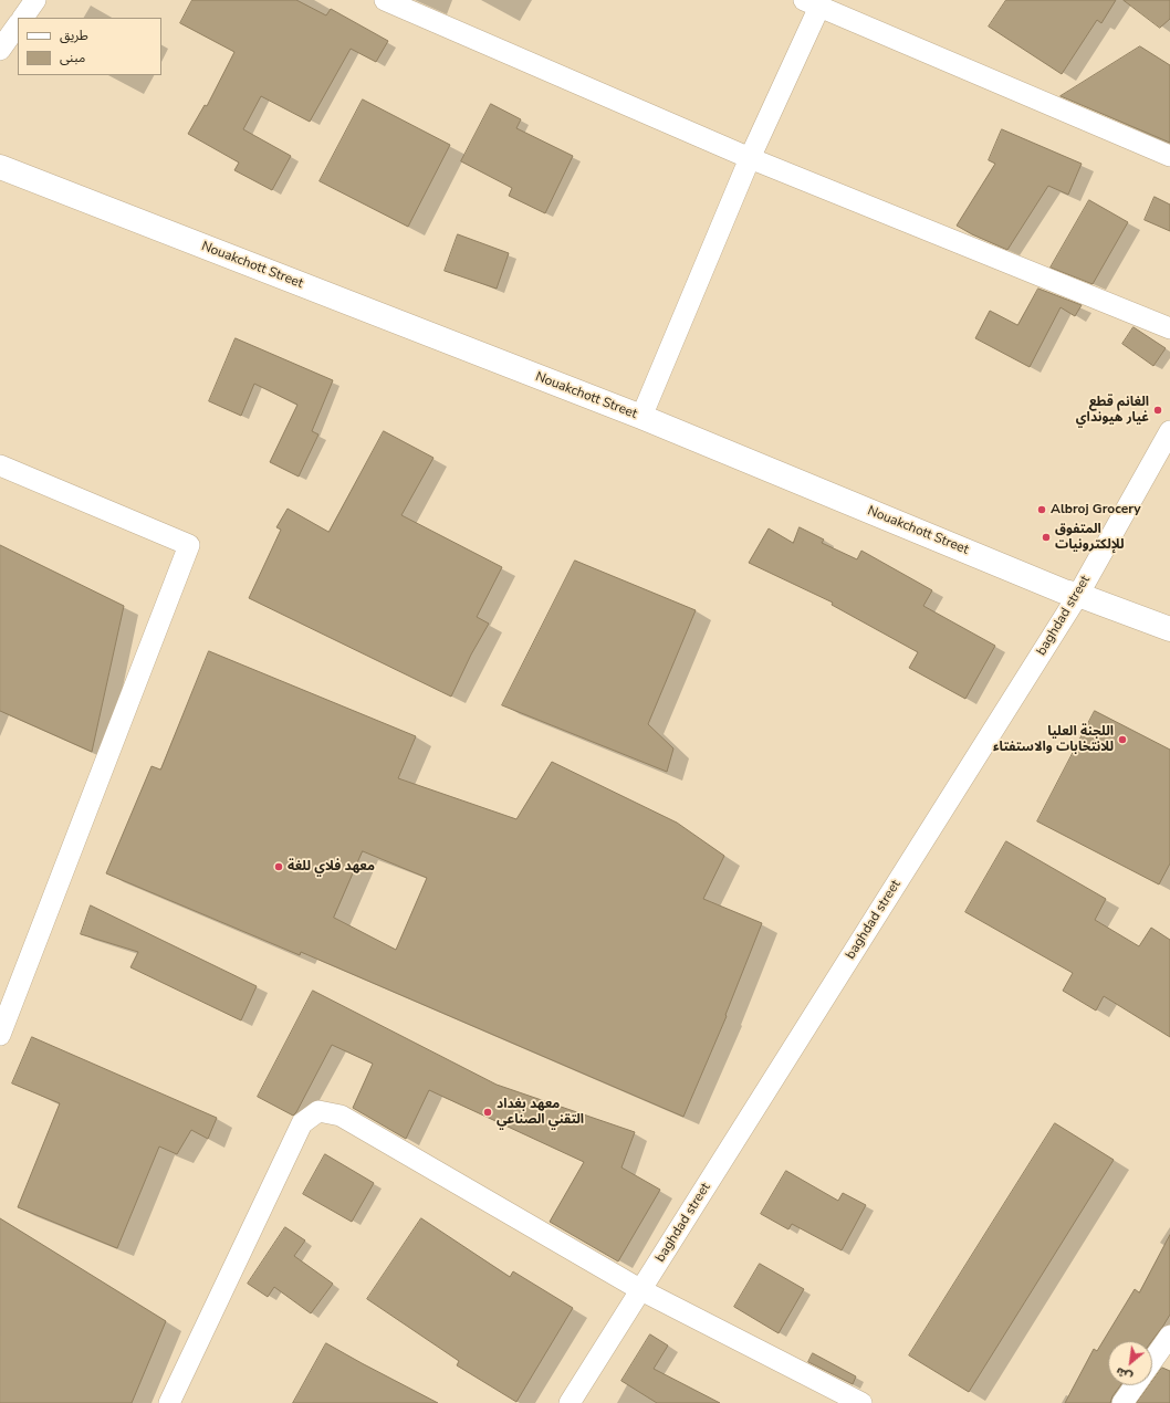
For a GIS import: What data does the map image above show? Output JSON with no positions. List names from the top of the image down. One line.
{"streets":{"street":["Nouakchott Street","baghdad street"]},"crossings":[["Nouakchott Street","baghdad street"]],"places":["الغانم قطع غيار هيونداي","Albroj Grocery","المتفوق للإلكترونيات","اللجنة العليا للانتخابات والاستفتاء","معهد فلاي للغة","معهد بغداد التقني الصناعي"],"legend":["طريق","مبنى"],"north":"bottom left"}
